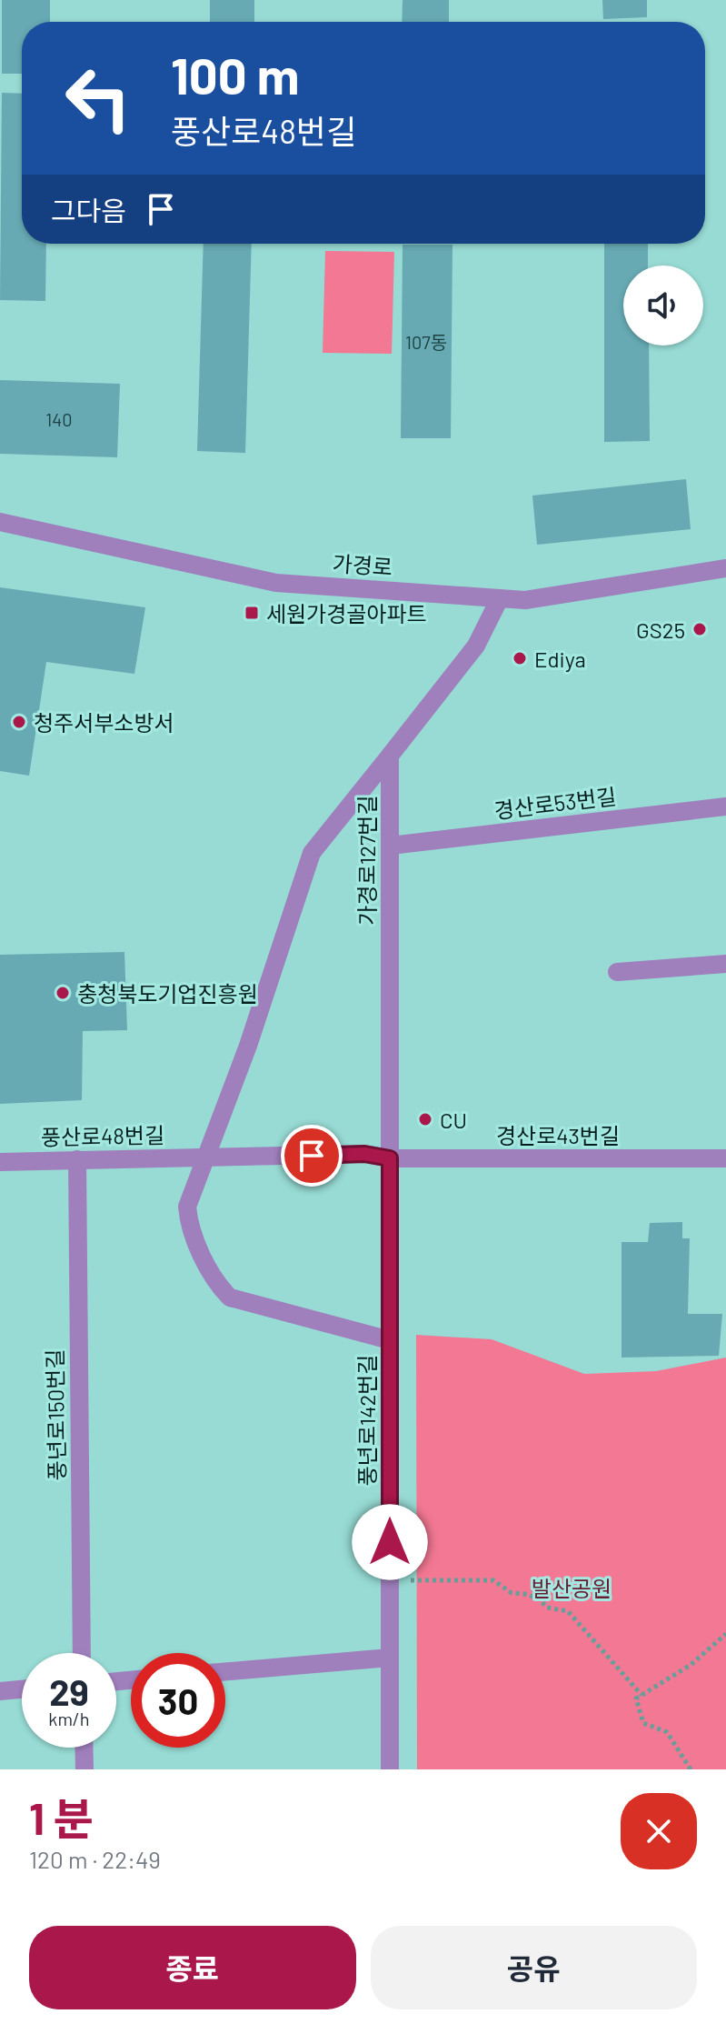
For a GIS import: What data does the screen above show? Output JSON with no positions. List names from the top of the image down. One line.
{"streets":{"street":["가경로","경산로53번길","가경로127번길","경산로43번길","풍산로48번길","풍년로150번길","풍년로142번길"]},"crossings":[["경산로53번길","가경로127번길"],["가경로127번길","경산로43번길"],["가경로127번길","풍산로48번길"],["가경로127번길","풍년로142번길"],["경산로43번길","풍산로48번길"],["경산로43번길","풍년로142번길"],["풍산로48번길","풍년로150번길"],["풍산로48번길","풍년로142번길"]],"parks":["발산공원"],"places":{"transit":["세원가경골아파트"],"other":["GS25","Ediya","청주서부소방서","충청북도기업진흥원","CU"]},"house_numbers":["107동","140"],"page":{"turn":["100 m","풍산로48번길"],"then":"그다음","speed":"29 km/h","limit":"30","heading":["1 분","120 m · 22:49"],"buttons":["종료","공유"]}}
